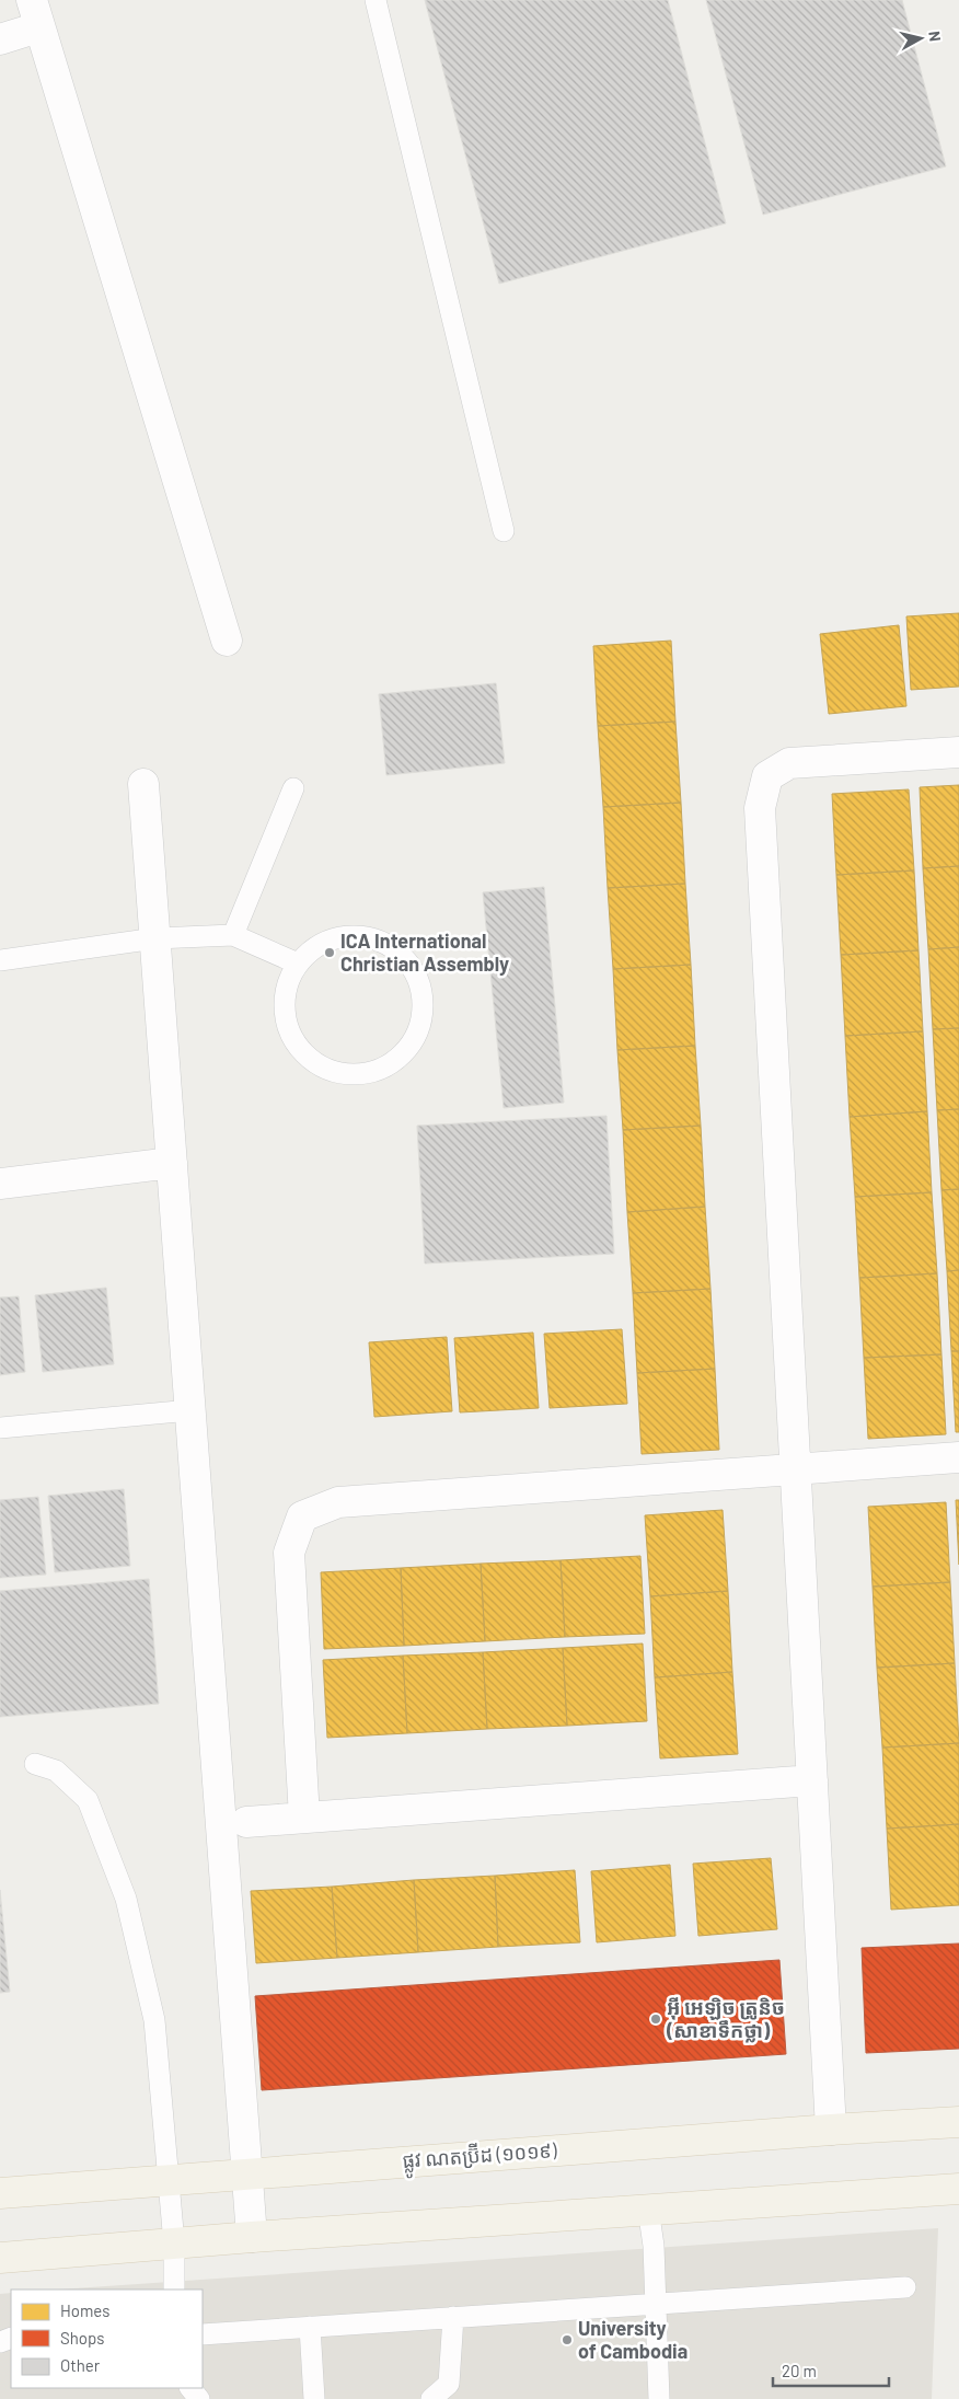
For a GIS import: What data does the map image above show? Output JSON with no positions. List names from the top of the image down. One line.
{"streets":{"main road":["ផ្លូវ ណតប្រ៊ីដ (១០១៩)"]},"places":["ICA International Christian Assembly","អ៊ី អេឡិច ត្រូនិច (សាខាទឹកថ្លា)","University of Cambodia"],"legend":["Homes","Shops","Other"],"scale_bar":"20 m","north":"right"}
